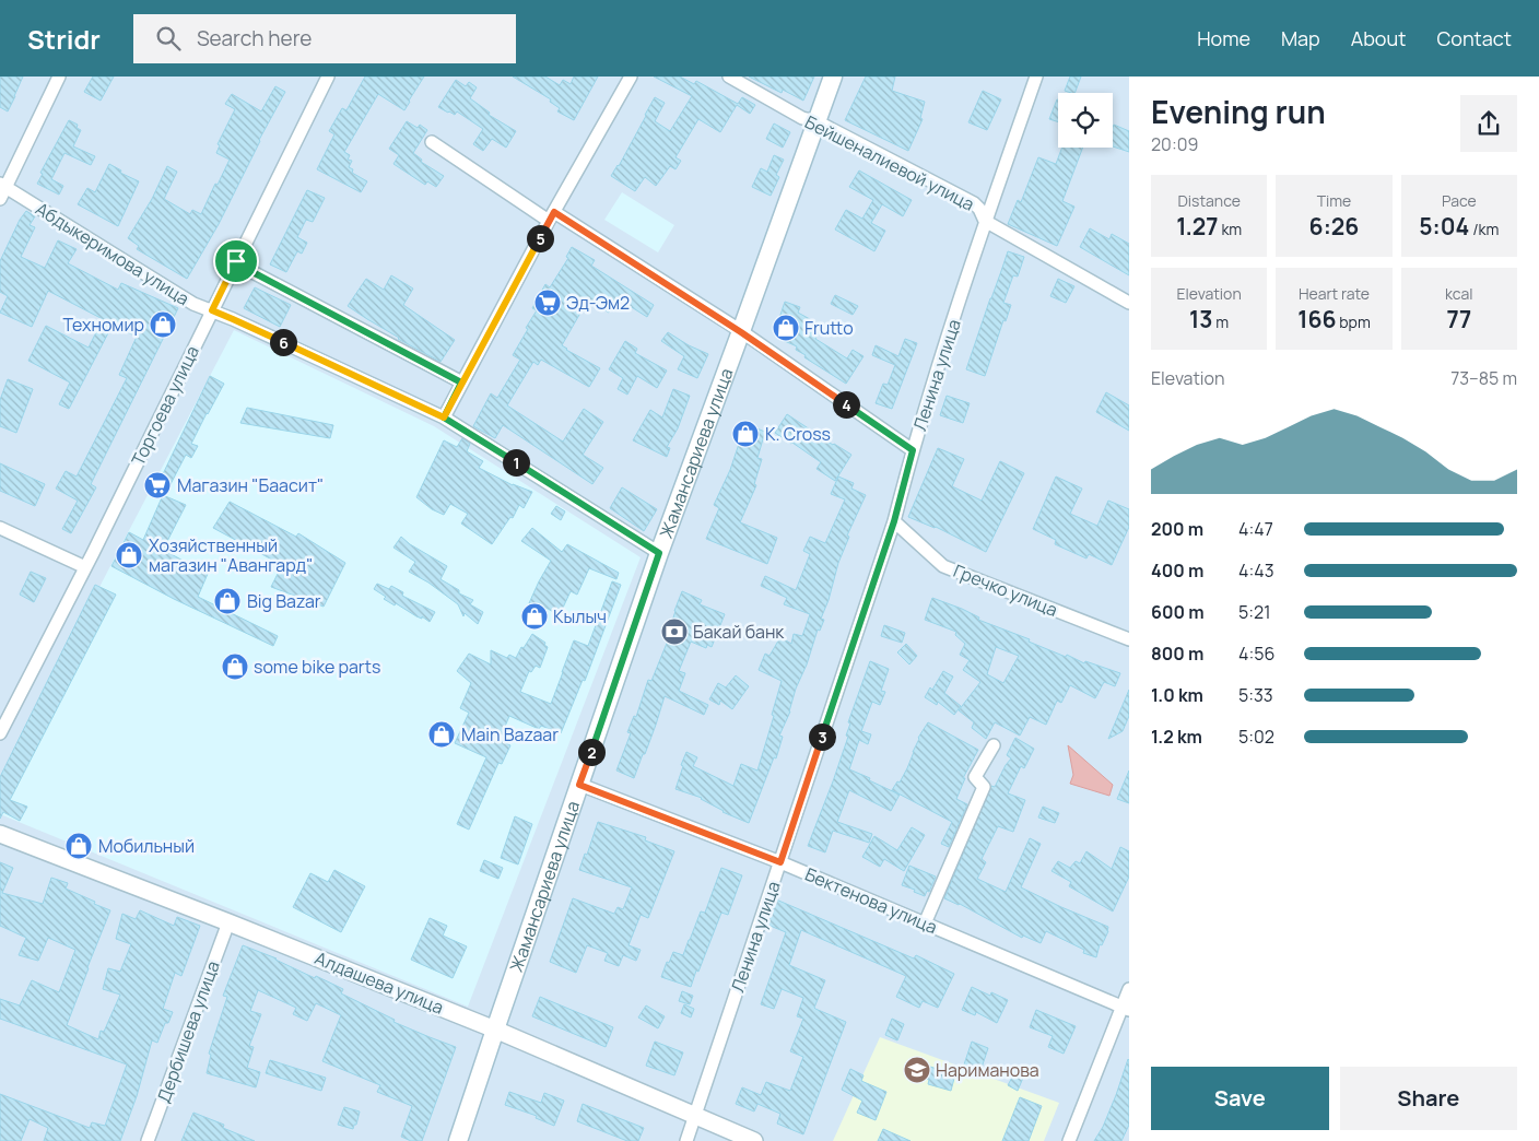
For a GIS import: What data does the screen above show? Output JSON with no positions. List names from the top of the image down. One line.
{"streets":{"main road":["Жамансариева улица"],"street":["Бейшеналиевой улица","Абдыкеримова улица","Ленина улица","Торгоева улица","Гречко улица","Бектенова улица","Алдашева улица","Дербишева улица"]},"crossings":[["Бейшеналиевой улица","Ленина улица"],["Бейшеналиевой улица","Жамансариева улица"],["Абдыкеримова улица","Торгоева улица"],["Абдыкеримова улица","Жамансариева улица"],["Ленина улица","Гречко улица"],["Ленина улица","Бектенова улица"],["Ленина улица","Алдашева улица"],["Жамансариева улица","Бектенова улица"],["Жамансариева улица","Алдашева улица"],["Алдашева улица","Дербишева улица"]],"places":{"supermarket":["Эд-Эм2","Магазин \"Баасит\""],"shop":["Техномир","Frutto","K. Cross","Хозяйственный магазин \"Авангард\"","Big Bazar","Кылыч","some bike parts","Main Bazaar","Мобильный"],"bank":["Бакай банк"],"school or university":["Нариманова"]},"page":{"header":"Stridr","search":"Search here","nav":["Home","Map","About","Contact"],"heading":["Evening run","20:09"],"stats":[["Distance","1.27 km"],["Time","6:26"],["Pace","5:04 /km"],["Elevation","13 m"],["Heart rate","166 bpm"],["kcal","77"]],"pins":["5","6","4","1","3","2"],"chart":["Elevation","73–85 m"],"list":[{"name":"200 m","note":"4:47"},{"name":"400 m","note":"4:43"},{"name":"600 m","note":"5:21"},{"name":"800 m","note":"4:56"},{"name":"1.0 km","note":"5:33"},{"name":"1.2 km","note":"5:02"}],"buttons":["Save","Share"]}}
